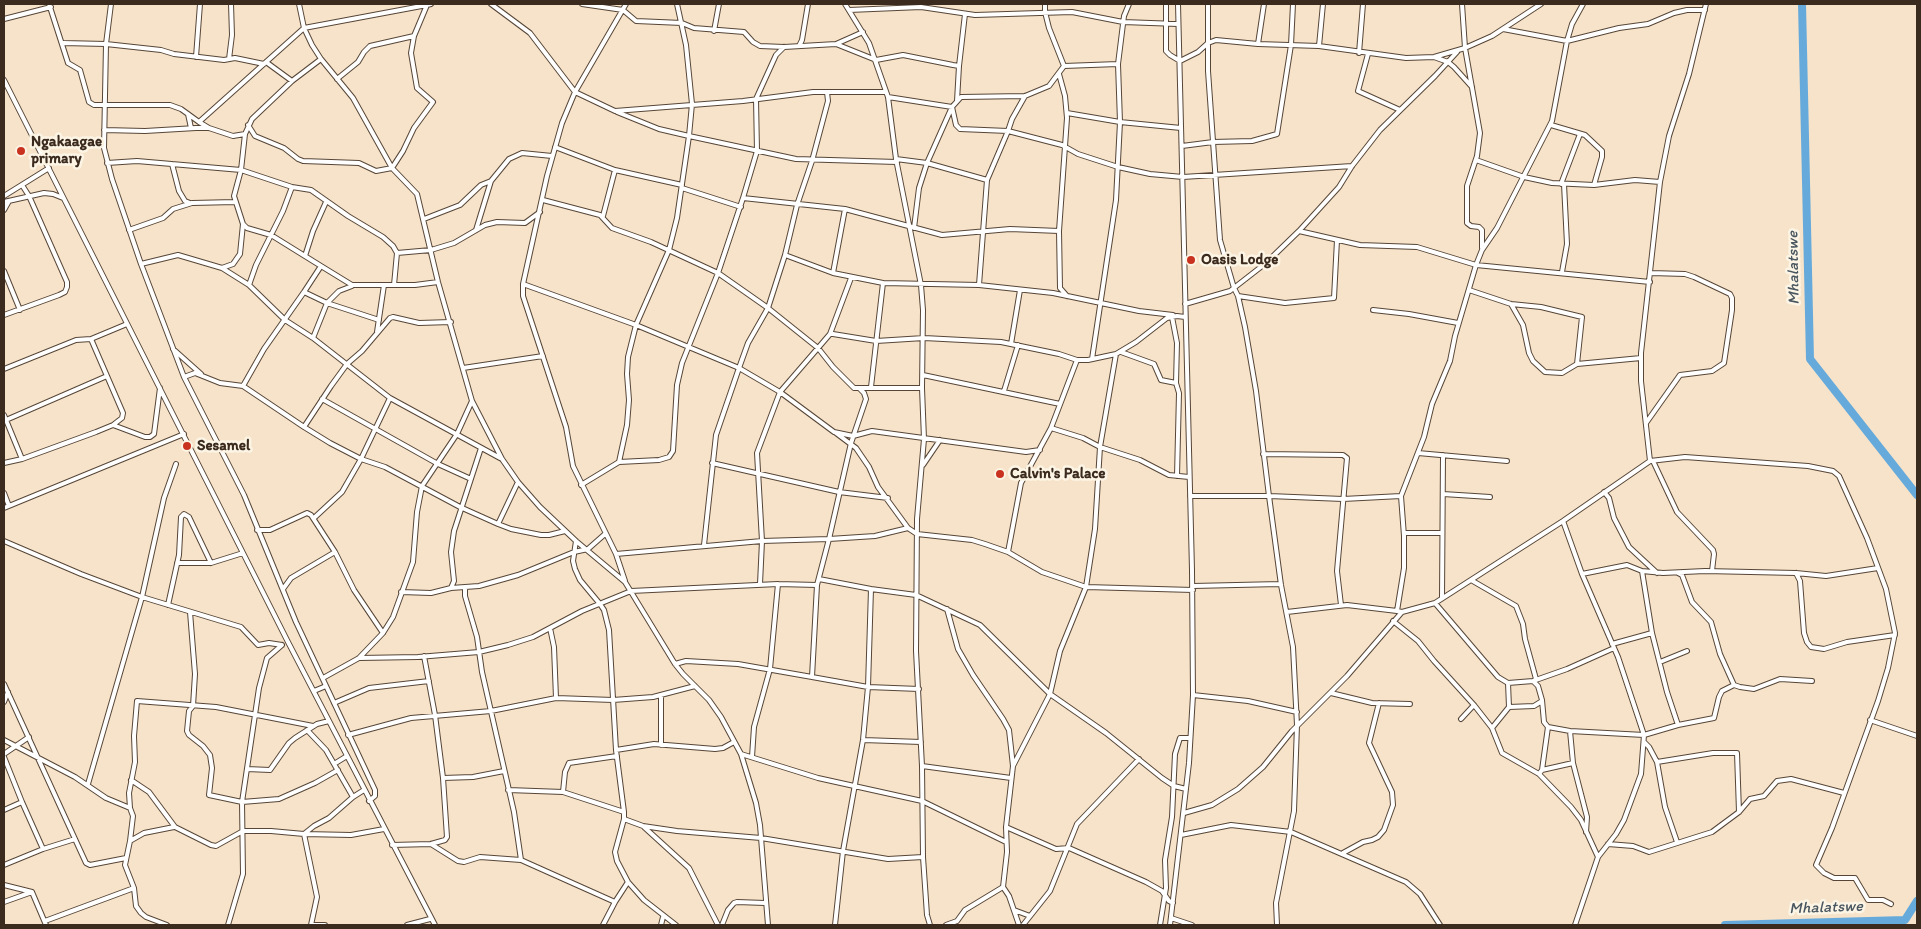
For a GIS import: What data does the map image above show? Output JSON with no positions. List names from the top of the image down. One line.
{"water":["Mhalatswe"],"places":["Ngakaagae primary","Oasis Lodge","Sesamel","Calvin's Palace"]}
